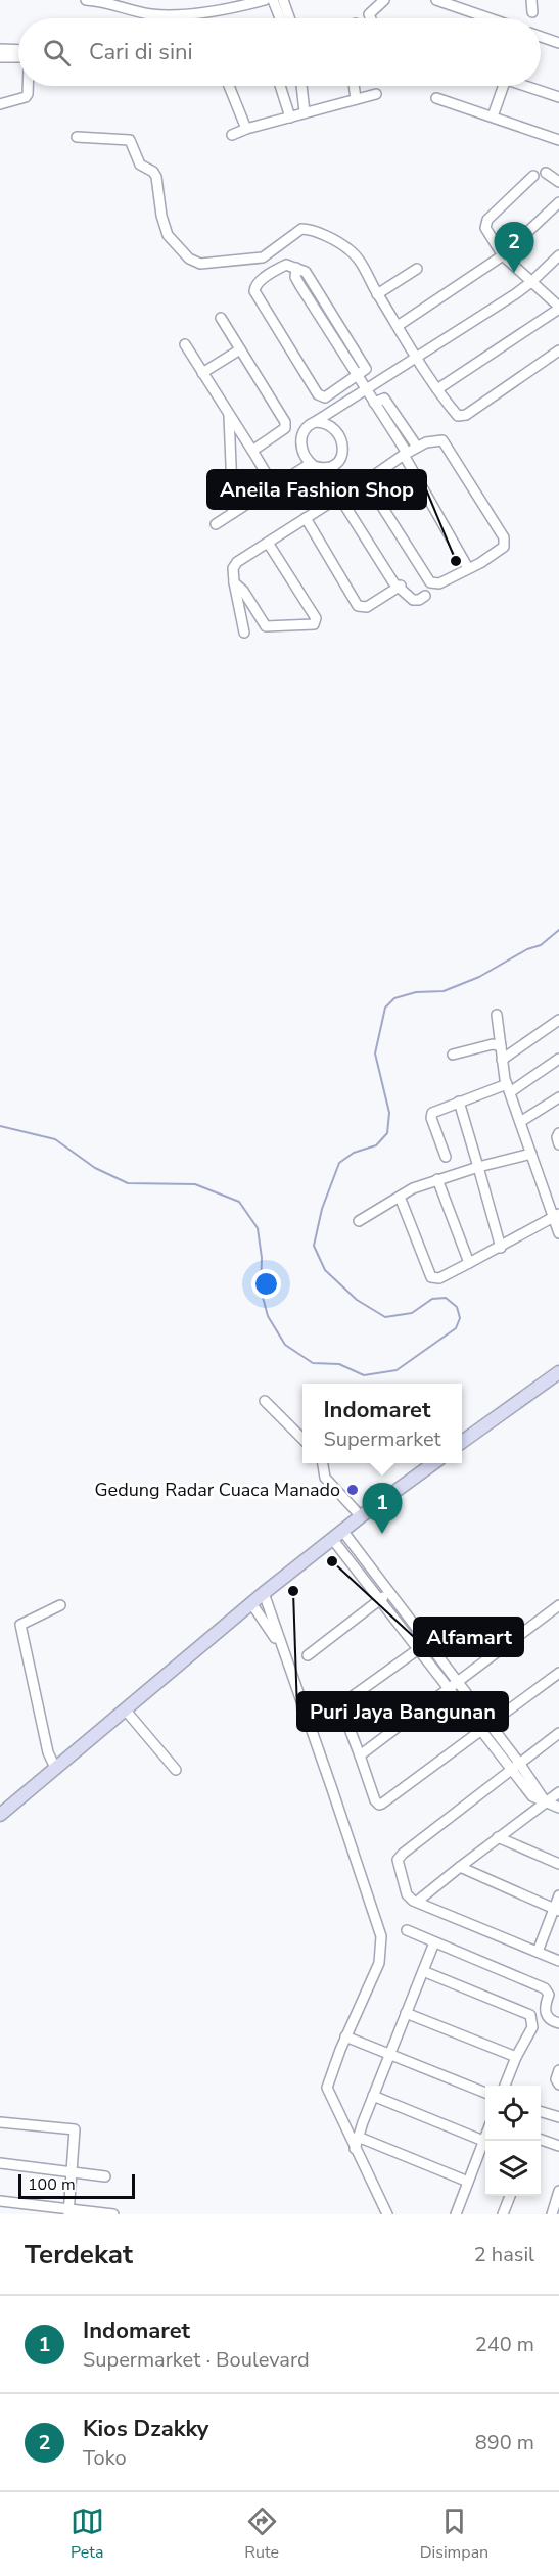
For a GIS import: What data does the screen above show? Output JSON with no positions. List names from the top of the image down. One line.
{"places":["Aneila Fashion Shop","Gedung Radar Cuaca Manado","Alfamart","Puri Jaya Bangunan"],"scale_bar":"100 m","page":{"search":"Cari di sini","pins":["2","1"],"popup":["Indomaret","Supermarket"],"scale":"100 m","heading":["Terdekat","2 hasil"],"list":[{"mark":"1","name":"Indomaret","note":"Supermarket · Boulevard","value":"240 m"},{"mark":"2","name":"Kios Dzakky","note":"Toko","value":"890 m"}],"nav":["Peta","Rute","Disimpan"]}}
